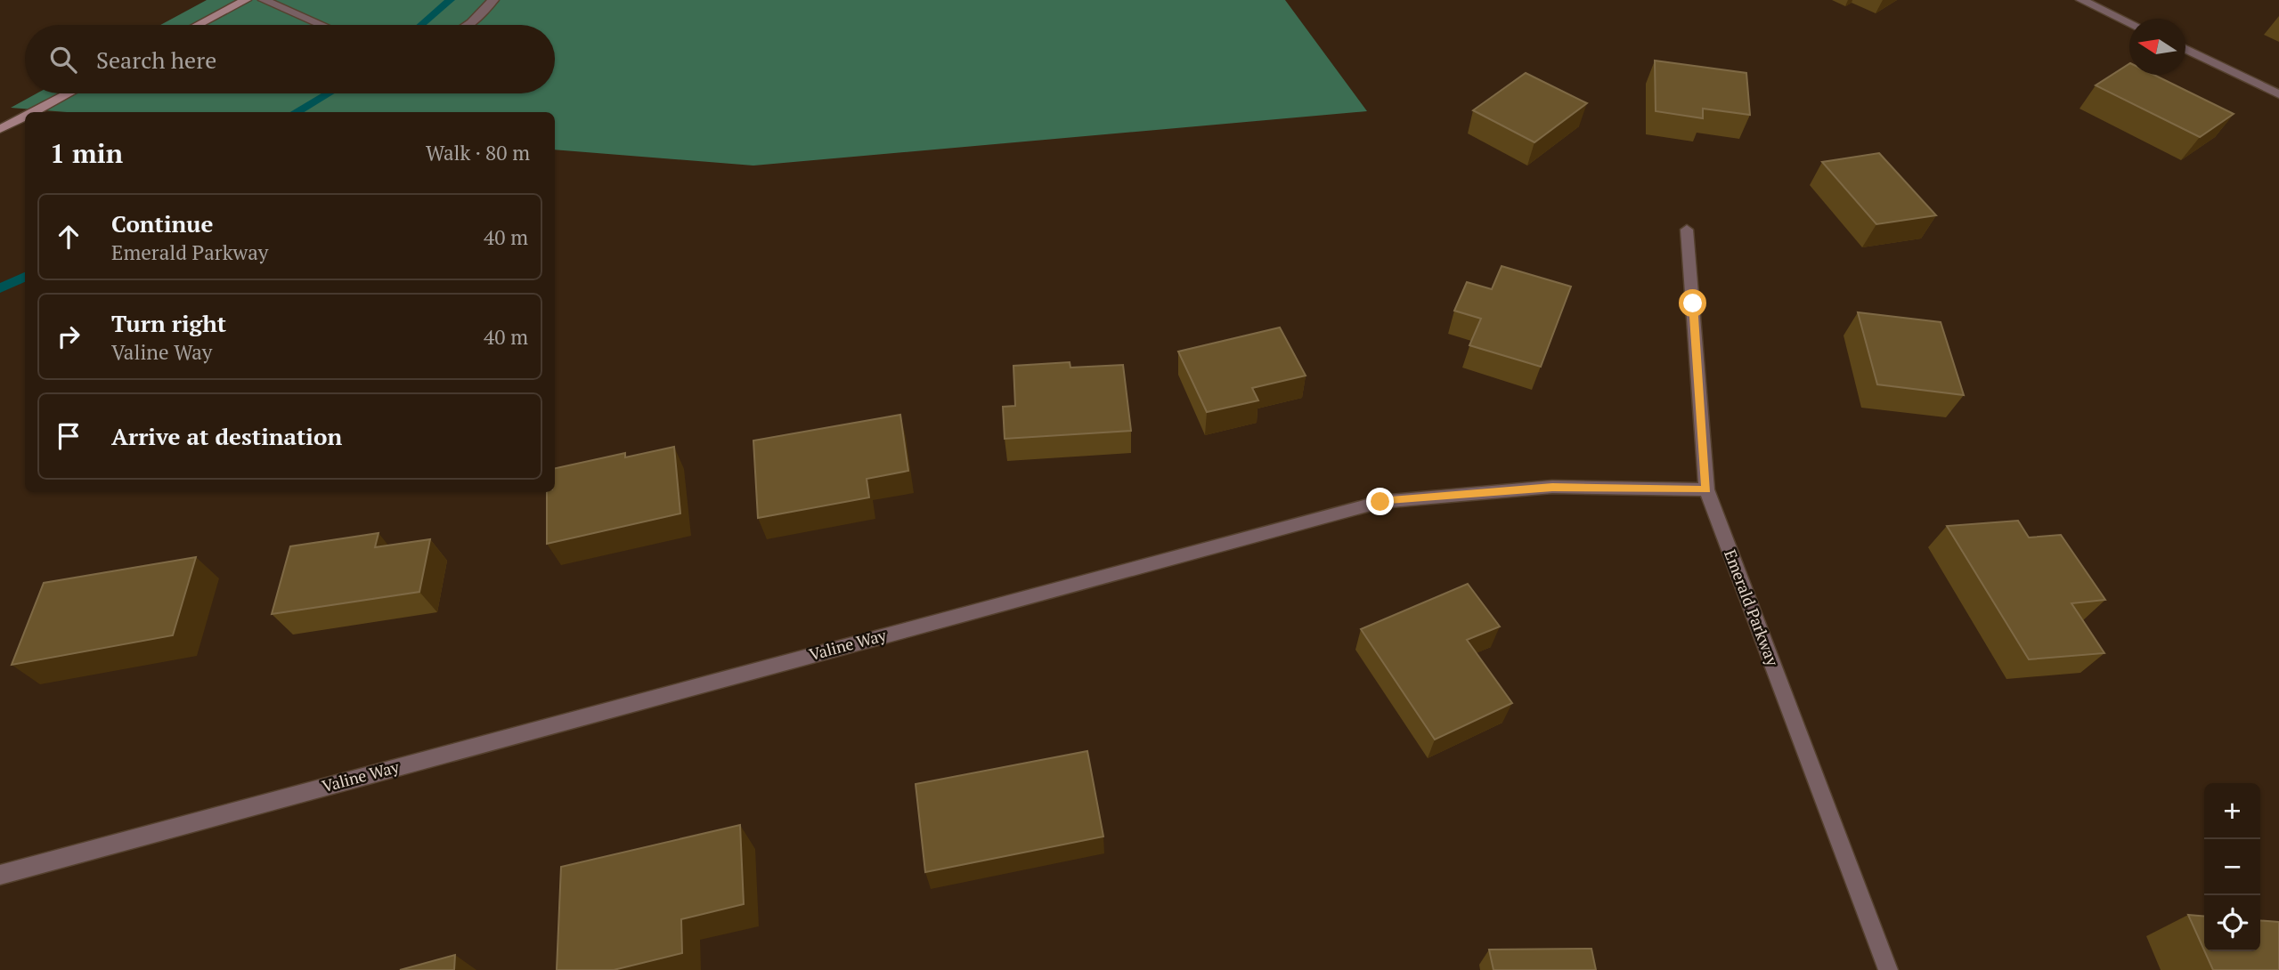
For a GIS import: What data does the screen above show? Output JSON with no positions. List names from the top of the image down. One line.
{"streets":{"street":["Emerald Parkway","Valine Way"]},"crossings":[["Emerald Parkway","Valine Way"]],"north":"left","page":{"search":"Search here","heading":["1 min","Walk · 80 m"],"list":[["Continue","Emerald Parkway","40 m"],["Turn right","Valine Way","40 m"],"Arrive at destination"],"map_buttons":["+","−"]}}
